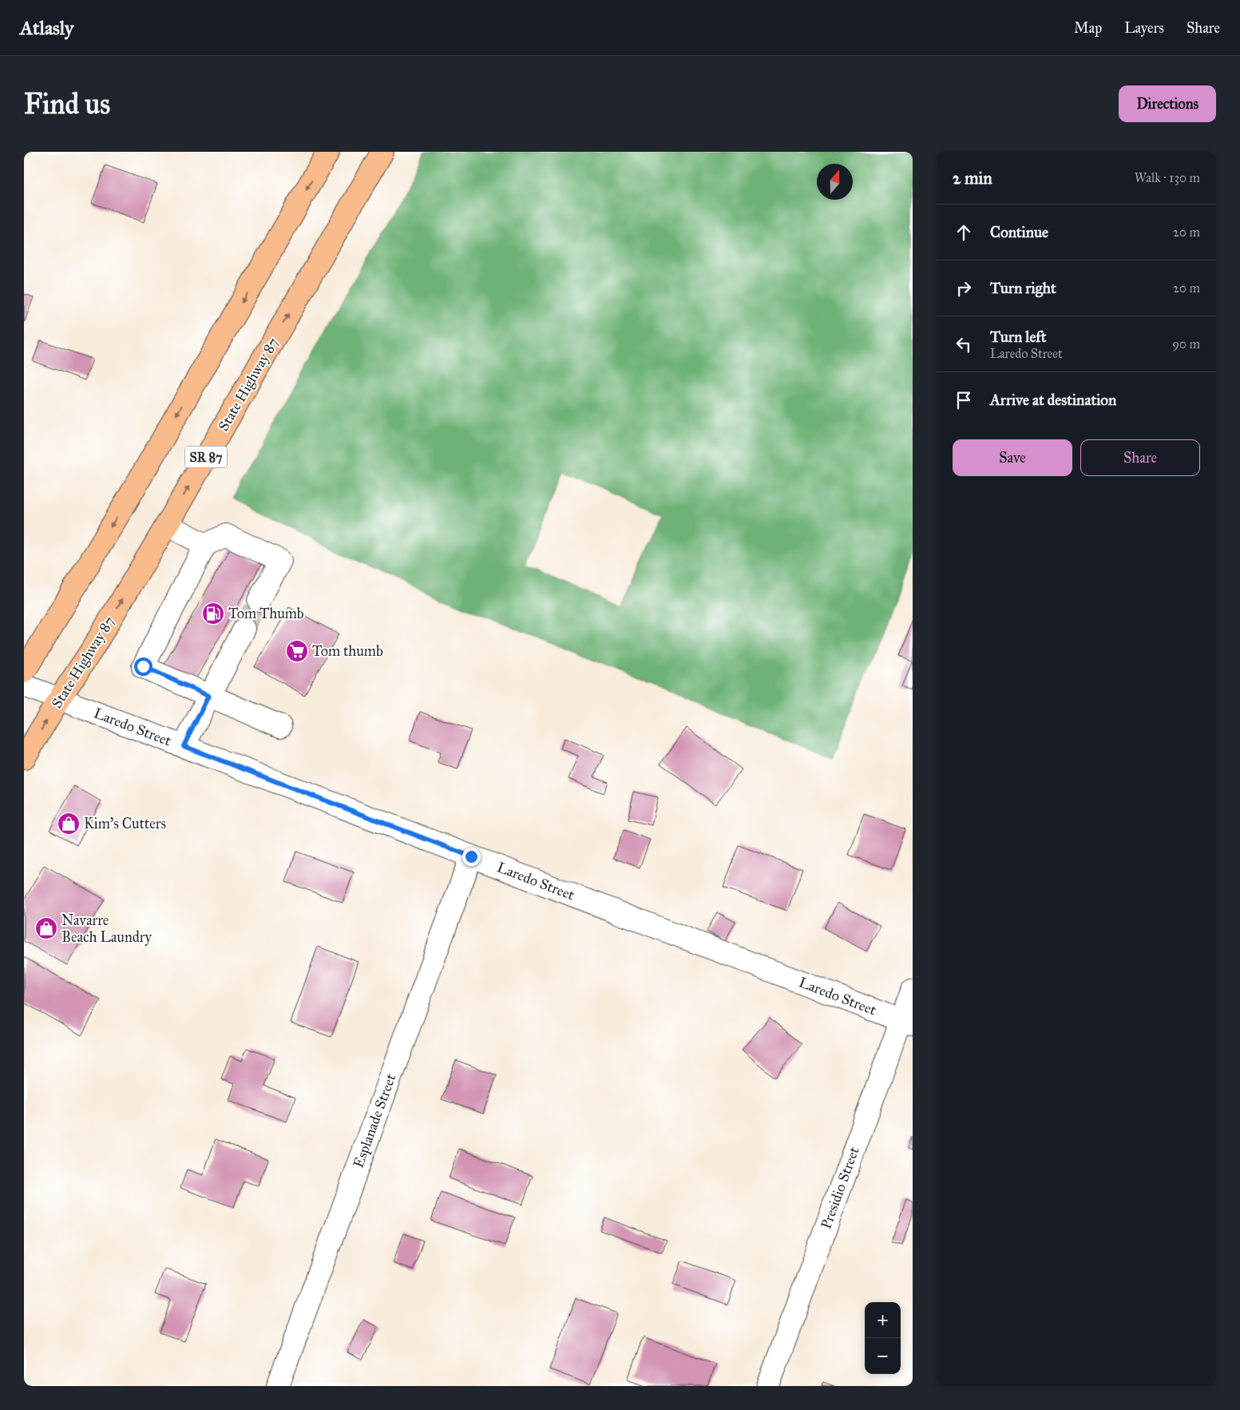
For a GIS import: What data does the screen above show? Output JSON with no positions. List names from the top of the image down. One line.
{"streets":{"highway":["State Highway 87","SR 87"],"street":["Laredo Street","Esplanade Street","Presidio Street"]},"crossings":[["State Highway 87","Laredo Street"],["Laredo Street","Esplanade Street"],["Laredo Street","Presidio Street"]],"places":{"fuel station":["Tom Thumb"],"supermarket":["Tom thumb"],"shop":["Kim's Cutters","Navarre Beach Laundry"]},"north":"top","page":{"header":"Atlasly","nav":["Map","Layers","Share"],"buttons":["Directions",["Save","Share"]],"title":"Find us","heading":["2 min","Walk · 130 m"],"list":[["Continue","20 m"],["Turn right","20 m"],["Turn left","Laredo Street","90 m"],"Arrive at destination"],"map_buttons":["+","−"]}}
